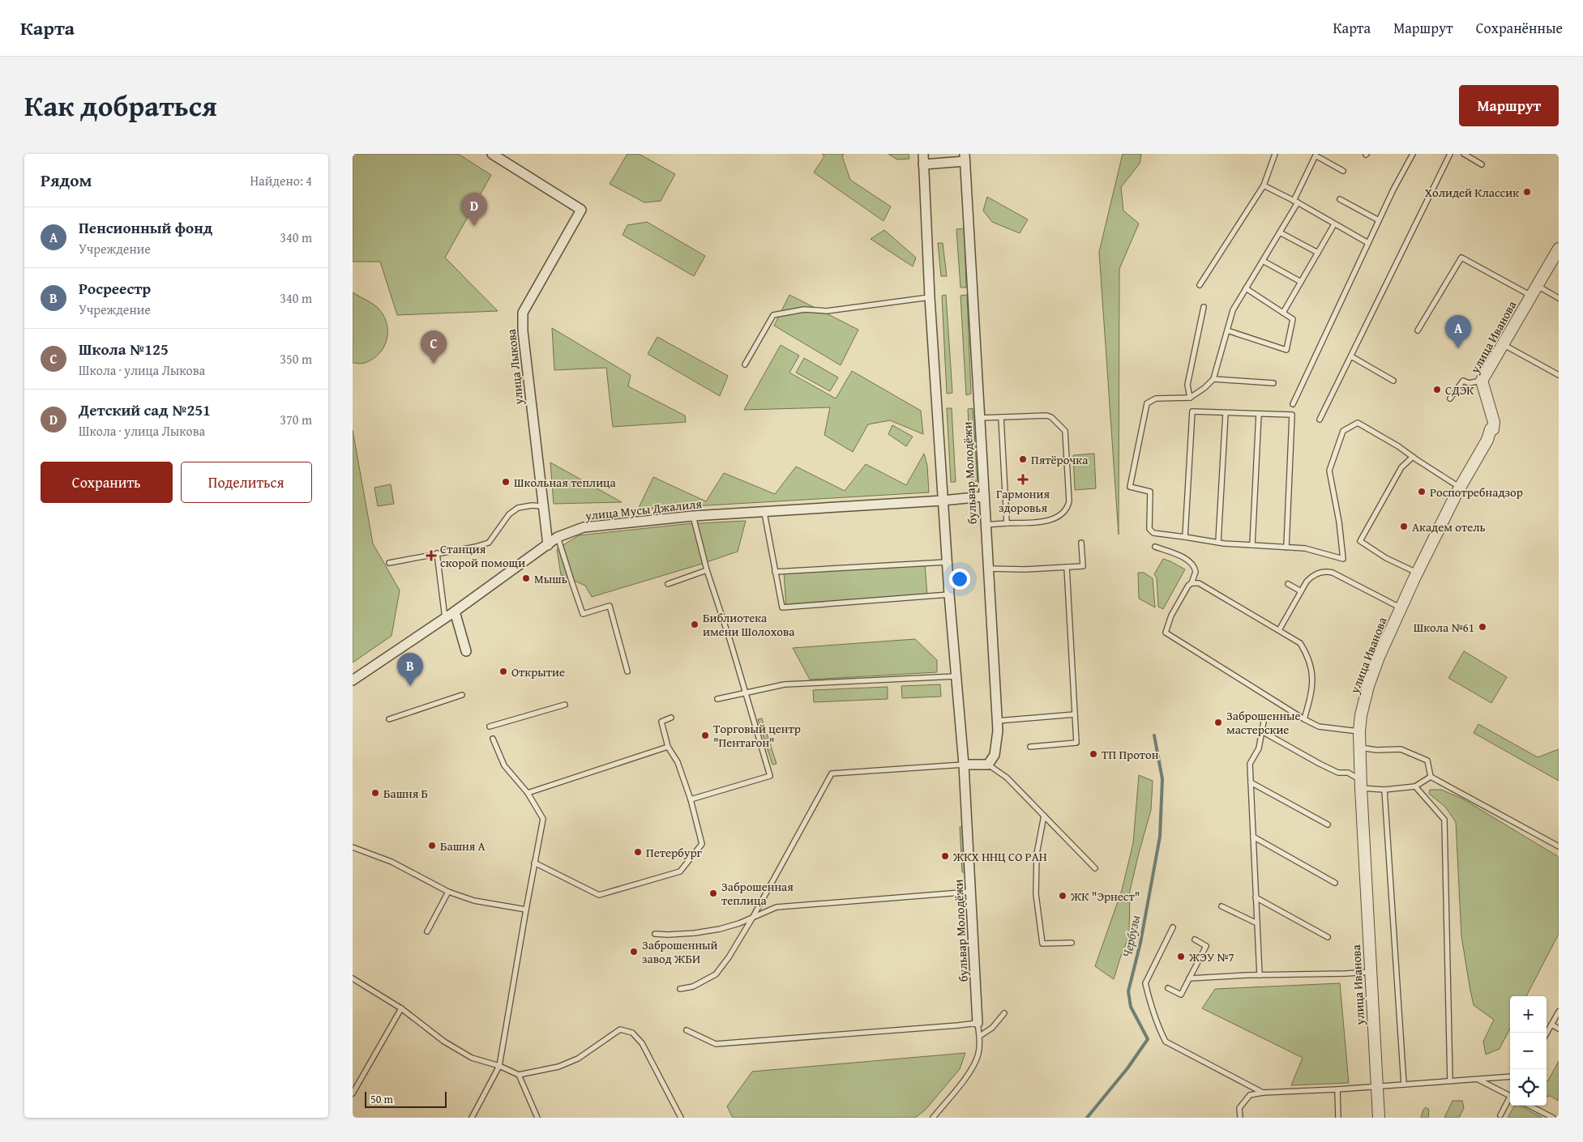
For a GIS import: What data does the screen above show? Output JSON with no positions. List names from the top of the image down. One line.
{"streets":{"street":["улица Иванова","улица Лыкова","бульвар Молодёжи","улица Мусы Джалиля"]},"crossings":[["улица Лыкова","улица Мусы Джалиля"],["бульвар Молодёжи","улица Мусы Джалиля"]],"water":["Чербузы"],"places":{"other":["Холидей Классик","СДЭК","Пятёрочка","Школьная теплица","Роспотребнадзор","Академ отель","Мышь","Библиотека имени Шолохова","Школа №61","Открытие","Заброшенные мастерские","Торговый центр \"Пентагон\"","ТП Протон","Башня Б","Башня А","Петербург","ЖКХ ННЦ СО РАН","Заброшенная теплица","ЖК \"Эрнест\"","Заброшенный завод ЖБИ","ЖЭУ №7"],"health":["Гармония здоровья","Станция скорой помощи"]},"scale_bar":"50 m","page":{"header":"Карта","nav":["Карта","Маршрут","Сохранённые"],"title":"Как добраться","buttons":["Маршрут",["Сохранить","Поделиться"]],"heading":["Рядом","Найдено: 4"],"pins":["D","A","C","B"],"list":[{"mark":"A","name":"Пенсионный фонд","note":"Учреждение","value":"340 m"},{"mark":"B","name":"Росреестр","note":"Учреждение","value":"340 m"},{"mark":"C","name":"Школа №125","note":"Школа · улица Лыкова","value":"350 m"},{"mark":"D","name":"Детский сад №251","note":"Школа · улица Лыкова","value":"370 m"}],"map_buttons":["+","−"],"scale":"50 m"}}
